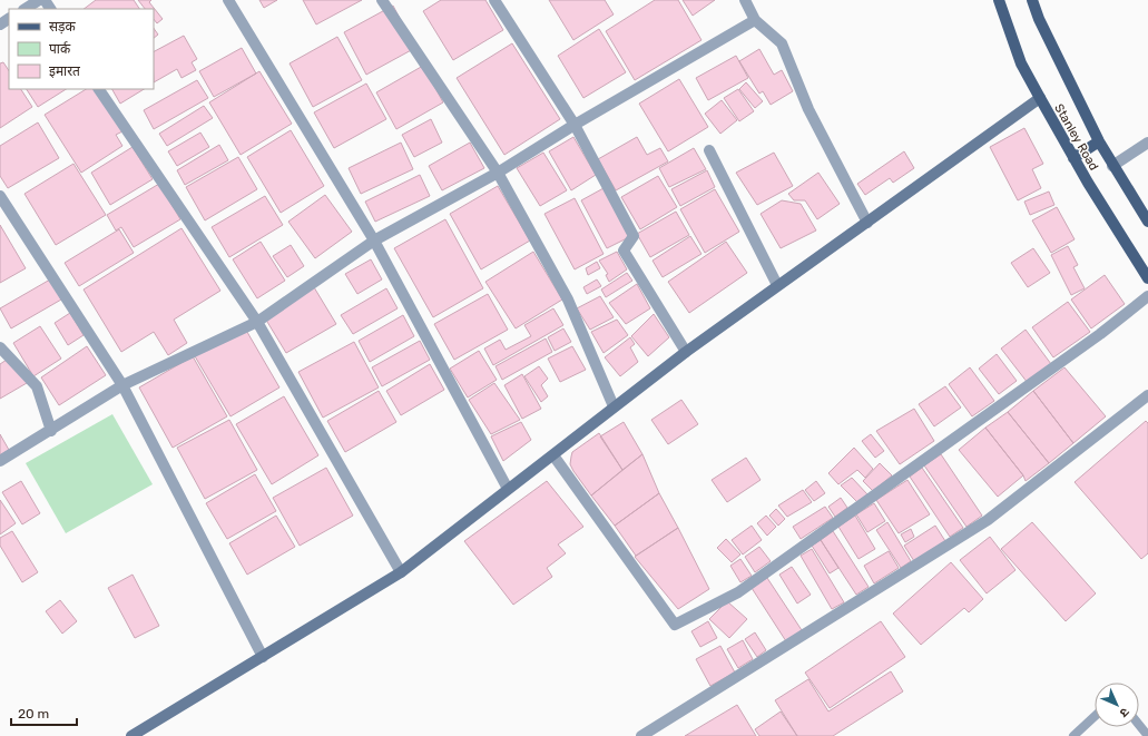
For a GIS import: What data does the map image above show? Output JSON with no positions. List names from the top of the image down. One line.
{"streets":{"main road":["Stanley Road"]},"legend":["सड़क","पार्क","इमारत"],"scale_bar":"20 m","north":"bottom right"}
